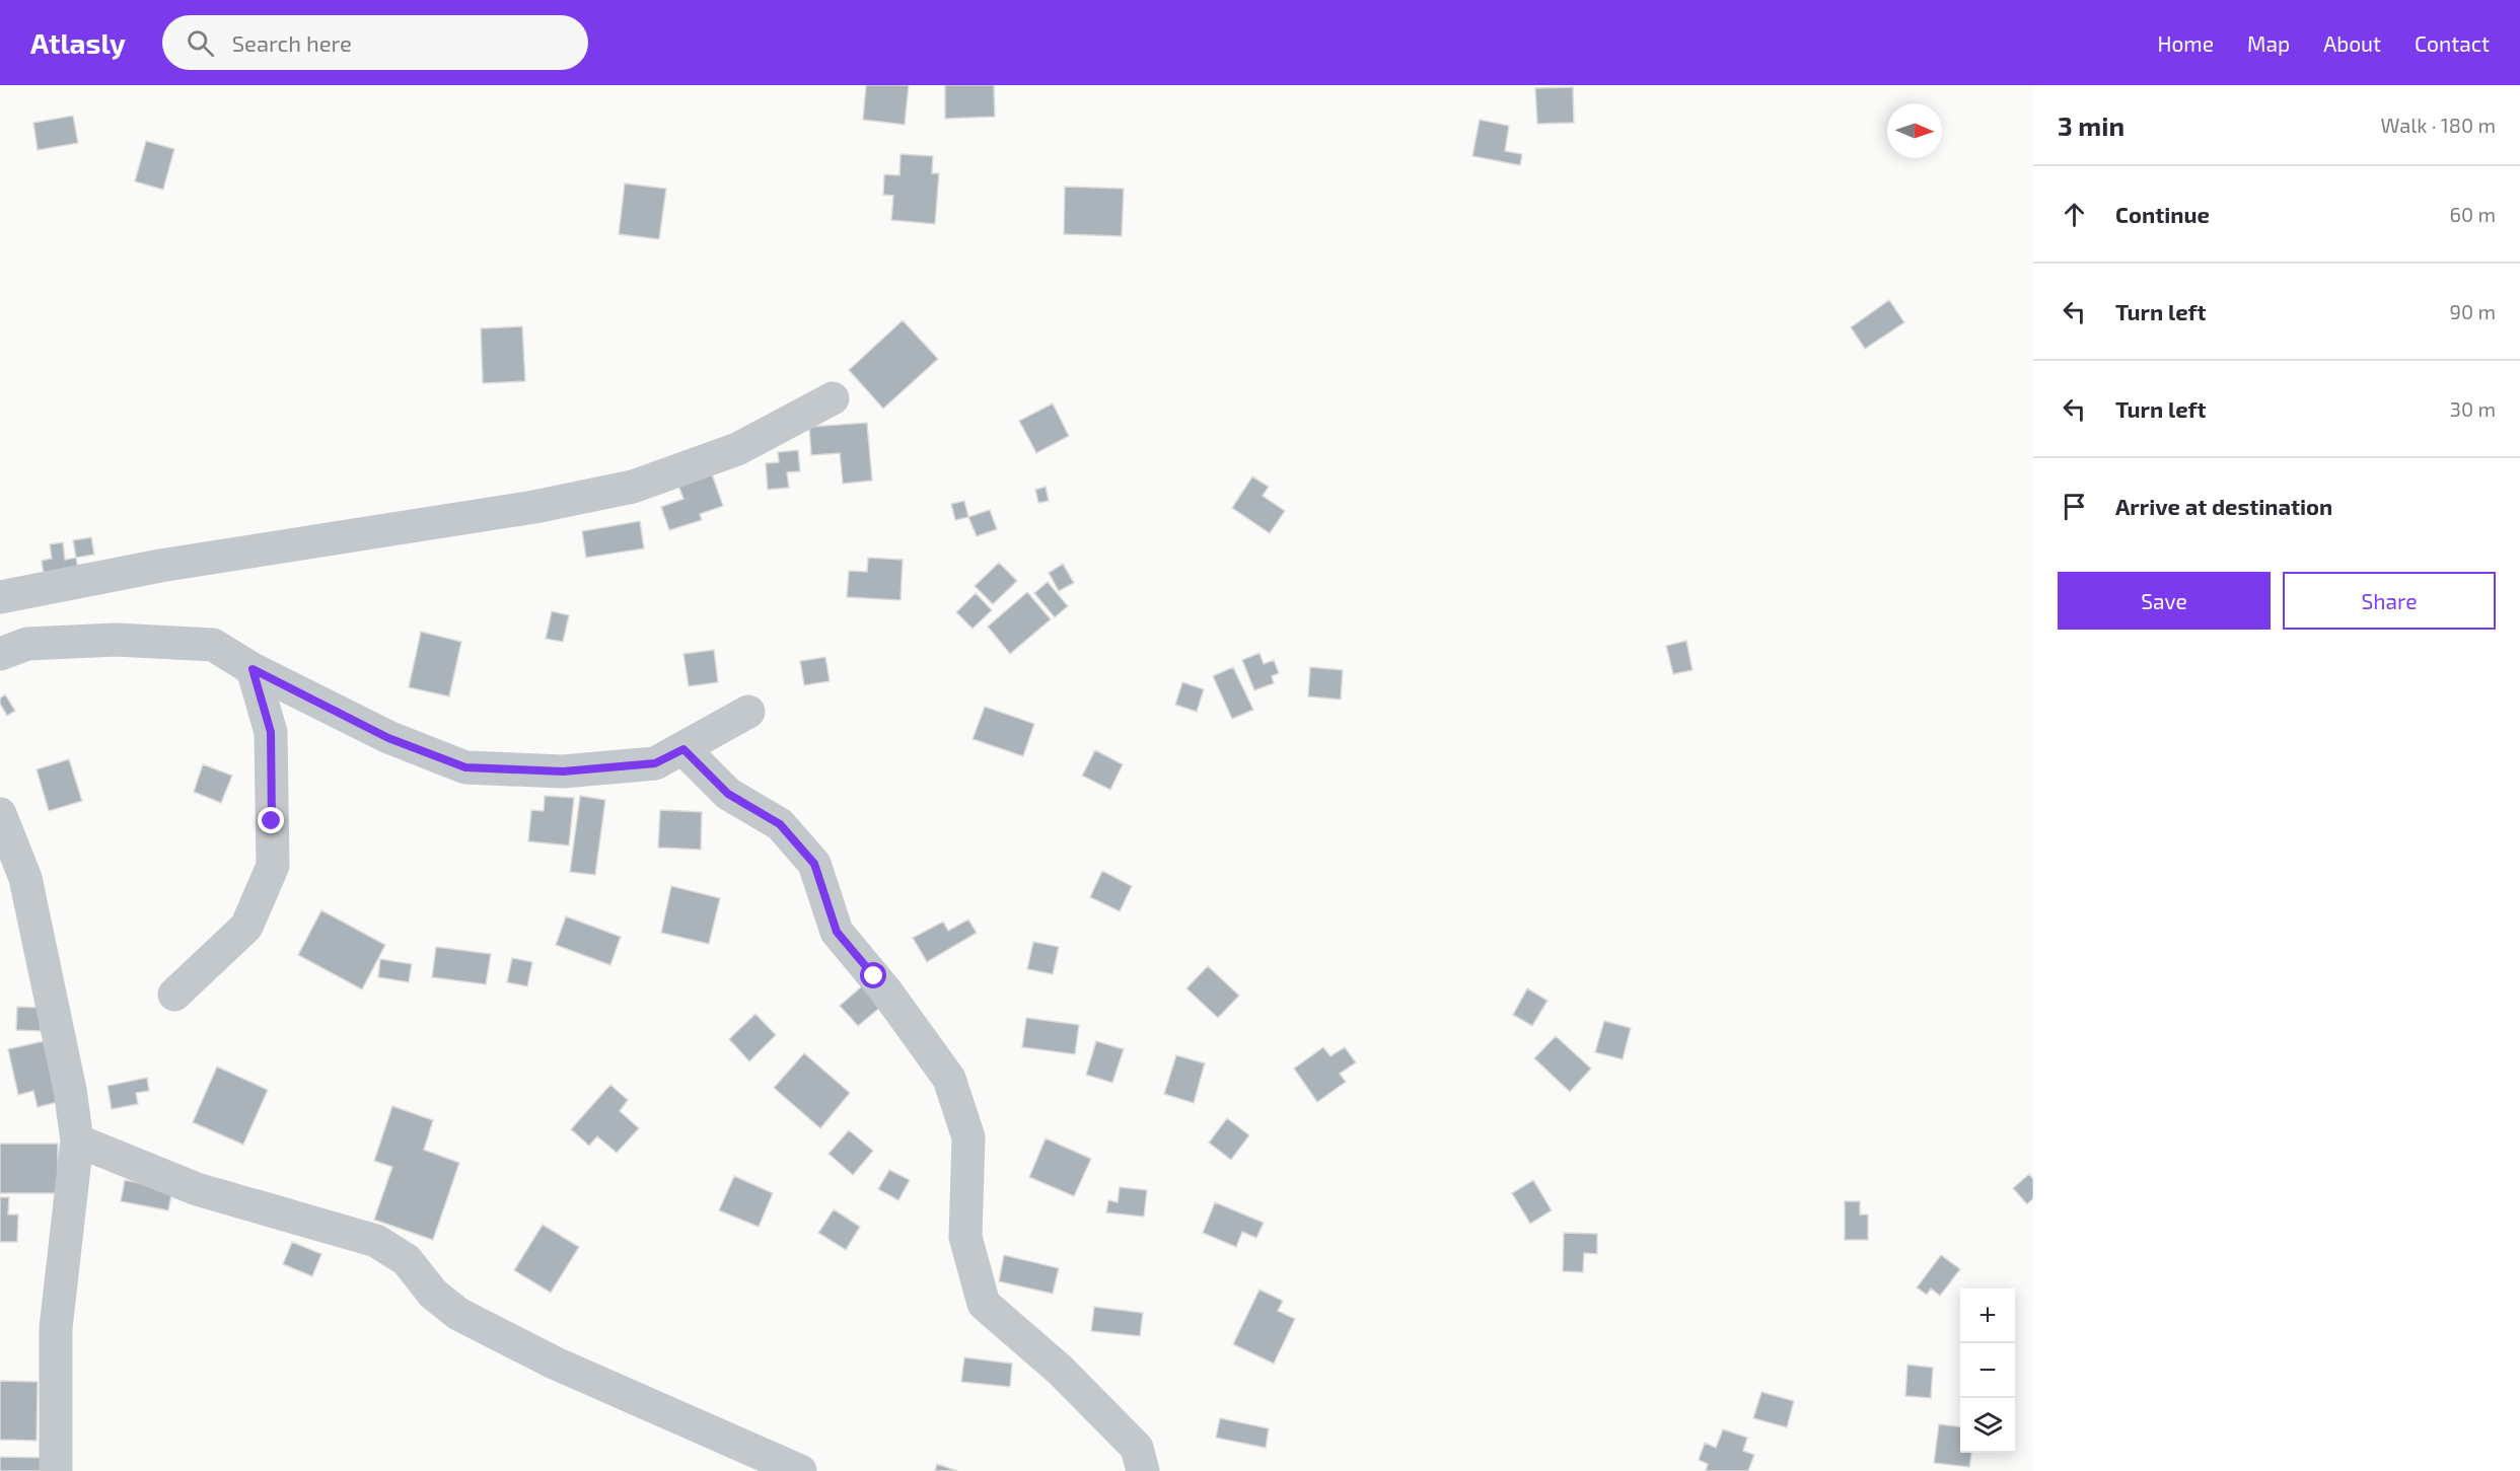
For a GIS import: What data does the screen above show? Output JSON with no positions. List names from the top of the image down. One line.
{"north":"right","page":{"header":"Atlasly","search":"Search here","nav":["Home","Map","About","Contact"],"heading":["3 min","Walk · 180 m"],"list":[["Continue","60 m"],["Turn left","90 m"],["Turn left","30 m"],"Arrive at destination"],"buttons":["Save","Share"],"map_buttons":["+","−"]}}
